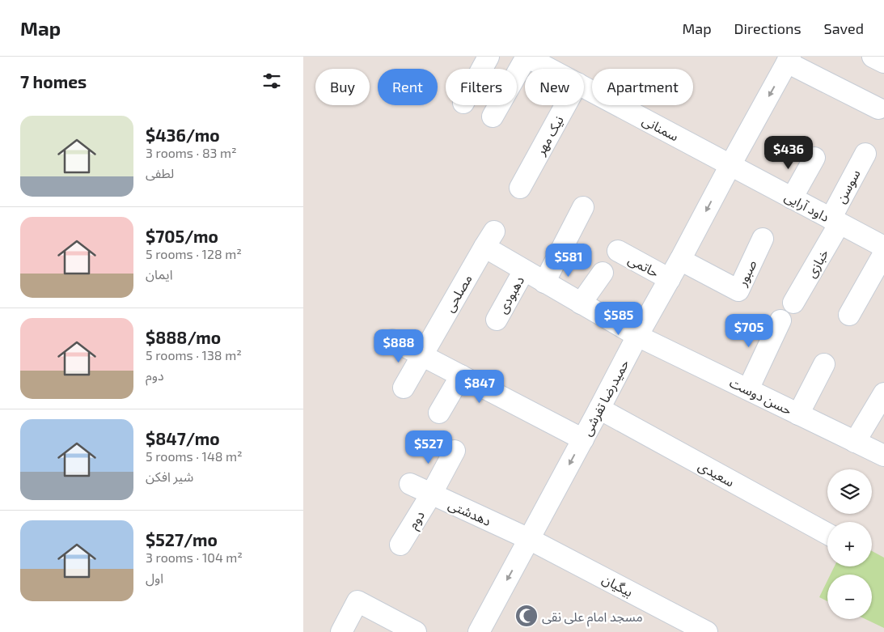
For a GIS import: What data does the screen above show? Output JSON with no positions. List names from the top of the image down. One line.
{"streets":{"street":["سمنانی","نیک مهر","سوسن","داود آرایی","خبازی","حاتمی","صبور","مصلحی","دهبودی","حسن دوست","حمیدرضا تفرشی","سعیدی","دهدشتی","دوم","بیگیان"]},"crossings":[["سمنانی","داود آرایی"],["سمنانی","حمیدرضا تفرشی"],["سوسن","داود آرایی"],["سوسن","خبازی"],["داود آرایی","خبازی"],["داود آرایی","حمیدرضا تفرشی"],["حاتمی","حمیدرضا تفرشی"],["صبور","حمیدرضا تفرشی"],["مصلحی","حسن دوست"],["دهبودی","حسن دوست"],["حسن دوست","حمیدرضا تفرشی"],["حمیدرضا تفرشی","سعیدی"],["حمیدرضا تفرشی","دهدشتی"],["حمیدرضا تفرشی","بیگیان"],["دهدشتی","دوم"],["دهدشتی","بیگیان"]],"places":{"mosque":["مسجد امام علی نقی"]},"page":{"header":"Map","nav":["Map","Directions","Saved"],"heading":"7 homes","chip":["Buy","Rent","Filters","New","Apartment"],"list":[{"name":"$436/mo","note":"3 rooms · 83 m² · لطفی"},{"name":"$705/mo","note":"5 rooms · 128 m² · ایمان"},{"name":"$888/mo","note":"5 rooms · 138 m² · دوم"},{"name":"$847/mo","note":"5 rooms · 148 m² · شیر افکن"},{"name":"$527/mo","note":"3 rooms · 104 m² · اول"}],"price":["$436","$581","$585","$705","$888","$847","$527"],"map_buttons":["+","−"]}}
